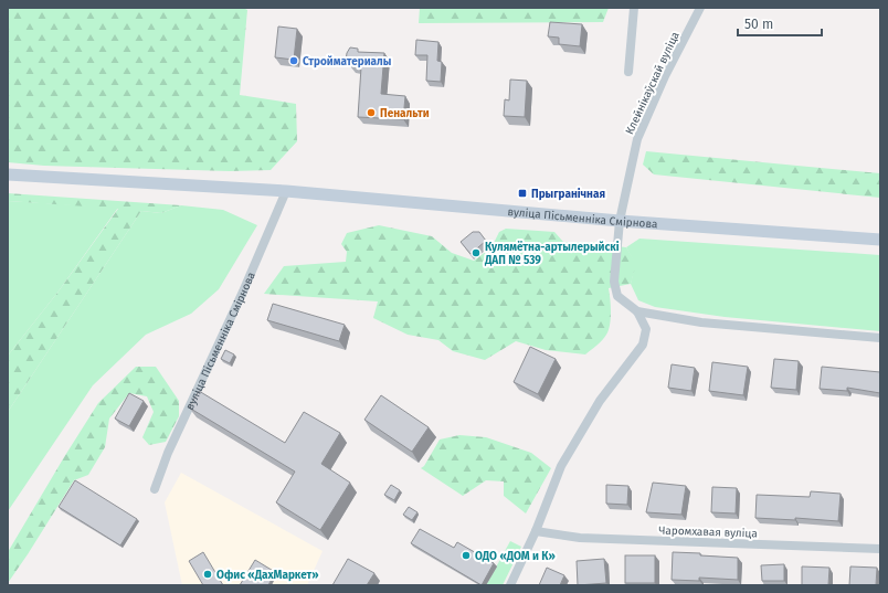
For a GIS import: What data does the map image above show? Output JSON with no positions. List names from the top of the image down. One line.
{"streets":{"main road":["вуліца Пісьменніка Смірнова"],"street":["Клейнікаўскай вуліца","Чаромхавая вуліца"]},"crossings":[["Клейнікаўскай вуліца","вуліца Пісьменніка Смірнова"]],"places":{"other":["Стройматериалы","Пенальти","Кулямётна-артылерыйскі ДАП № 539","ОДО «ДОМ и К»","Офис «ДахМаркет»"],"transit":["Прыгранічная"]},"scale_bar":"50 m"}
